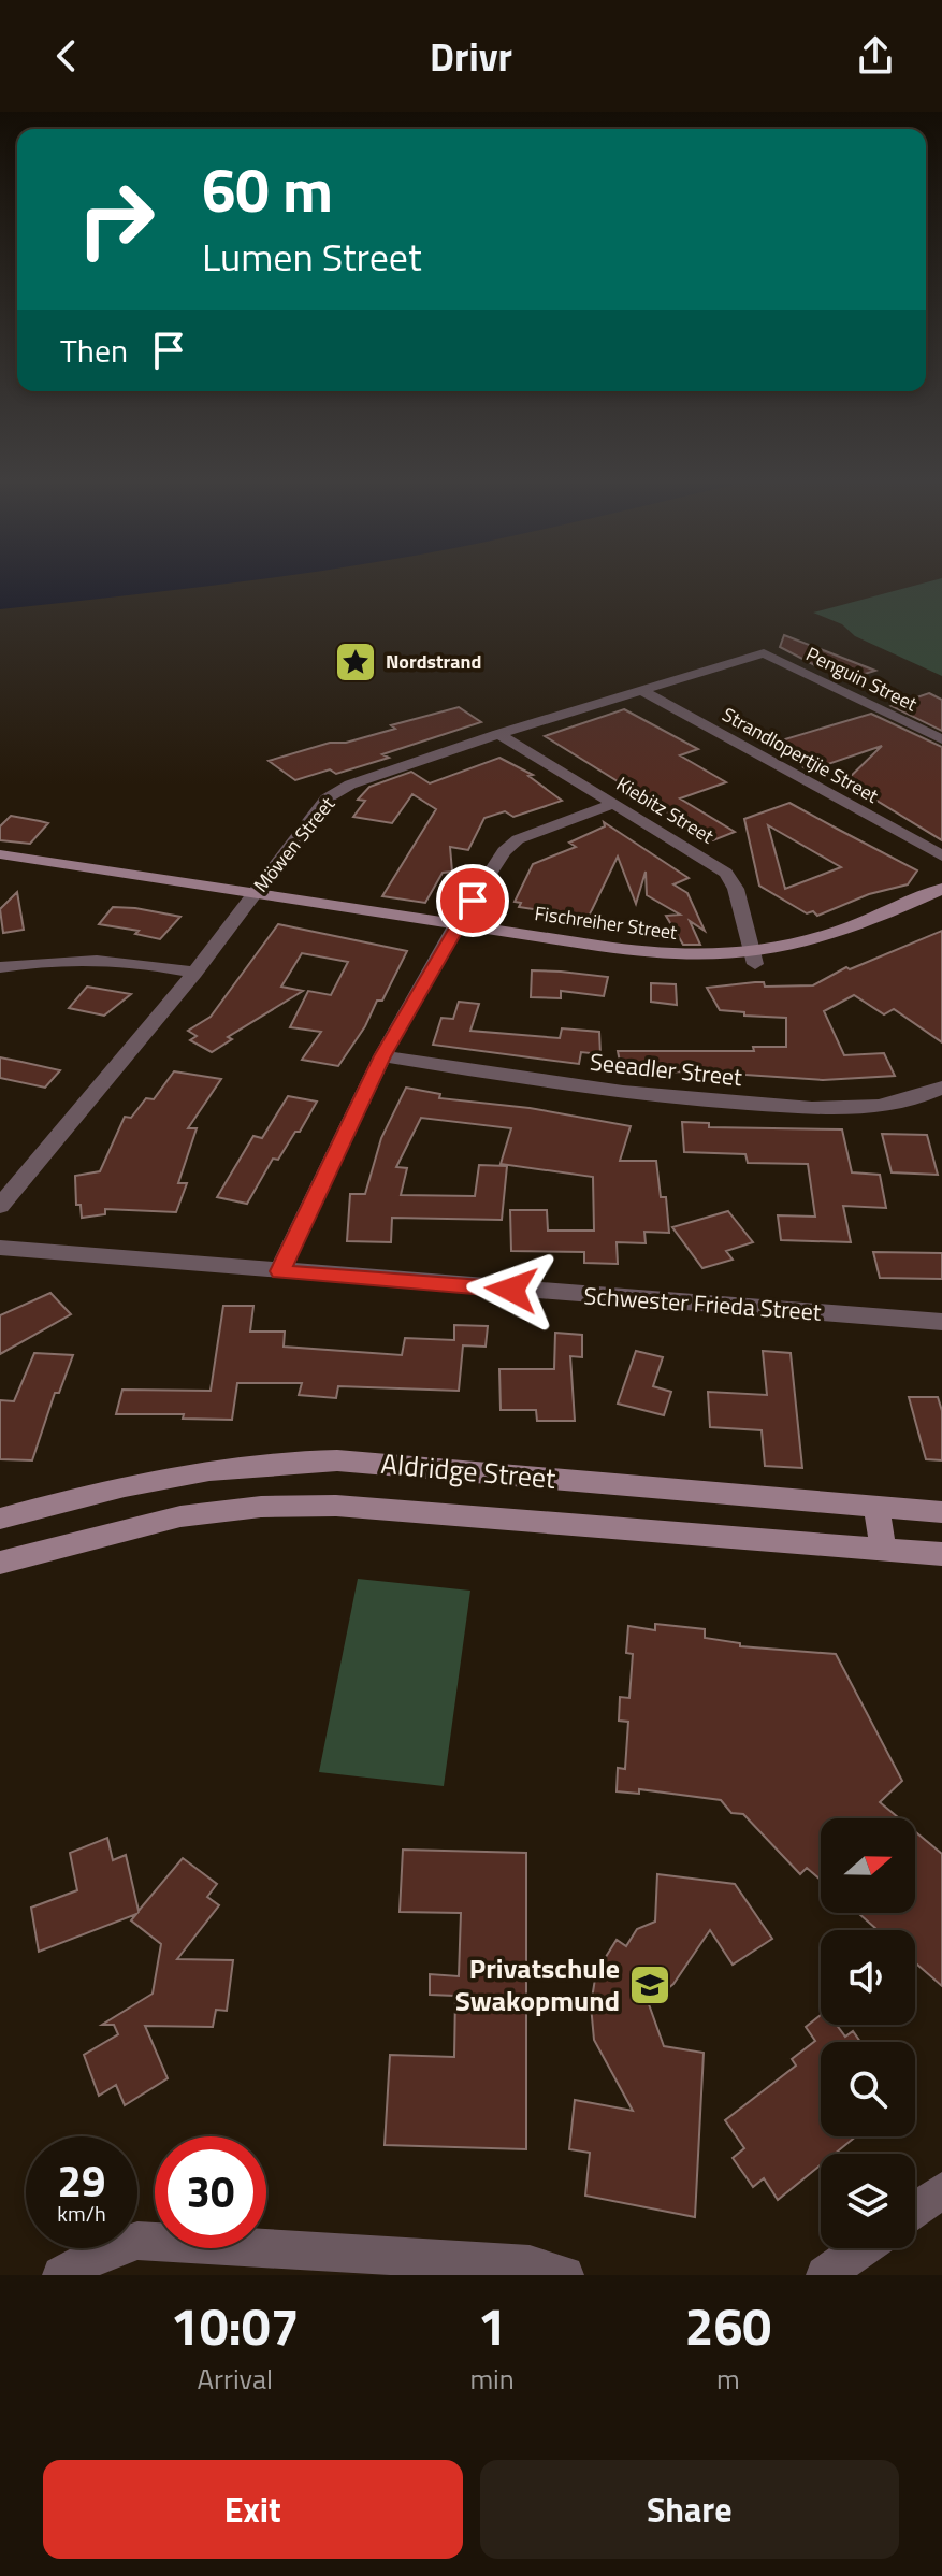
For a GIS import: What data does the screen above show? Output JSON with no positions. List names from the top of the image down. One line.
{"streets":{"street":["Penguin Street","Strandlopertjie Street","Kiebitz Street","Möwen Street","Fischreiher Street","Seeadler Street","Schwester Frieda Street","Aldridge Street"]},"crossings":[["Penguin Street","Möwen Street"],["Strandlopertjie Street","Möwen Street"],["Kiebitz Street","Möwen Street"],["Kiebitz Street","Fischreiher Street"],["Möwen Street","Fischreiher Street"]],"places":{"place":["Nordstrand"],"school or university":["Privatschule Swakopmund"]},"north":"right","page":{"header":"Drivr","turn":["60 m","Lumen Street"],"then":"Then","speed":"29 km/h","limit":"30","eta":["10:07","Arrival","1","min","260","m"],"buttons":["Exit","Share"]}}
